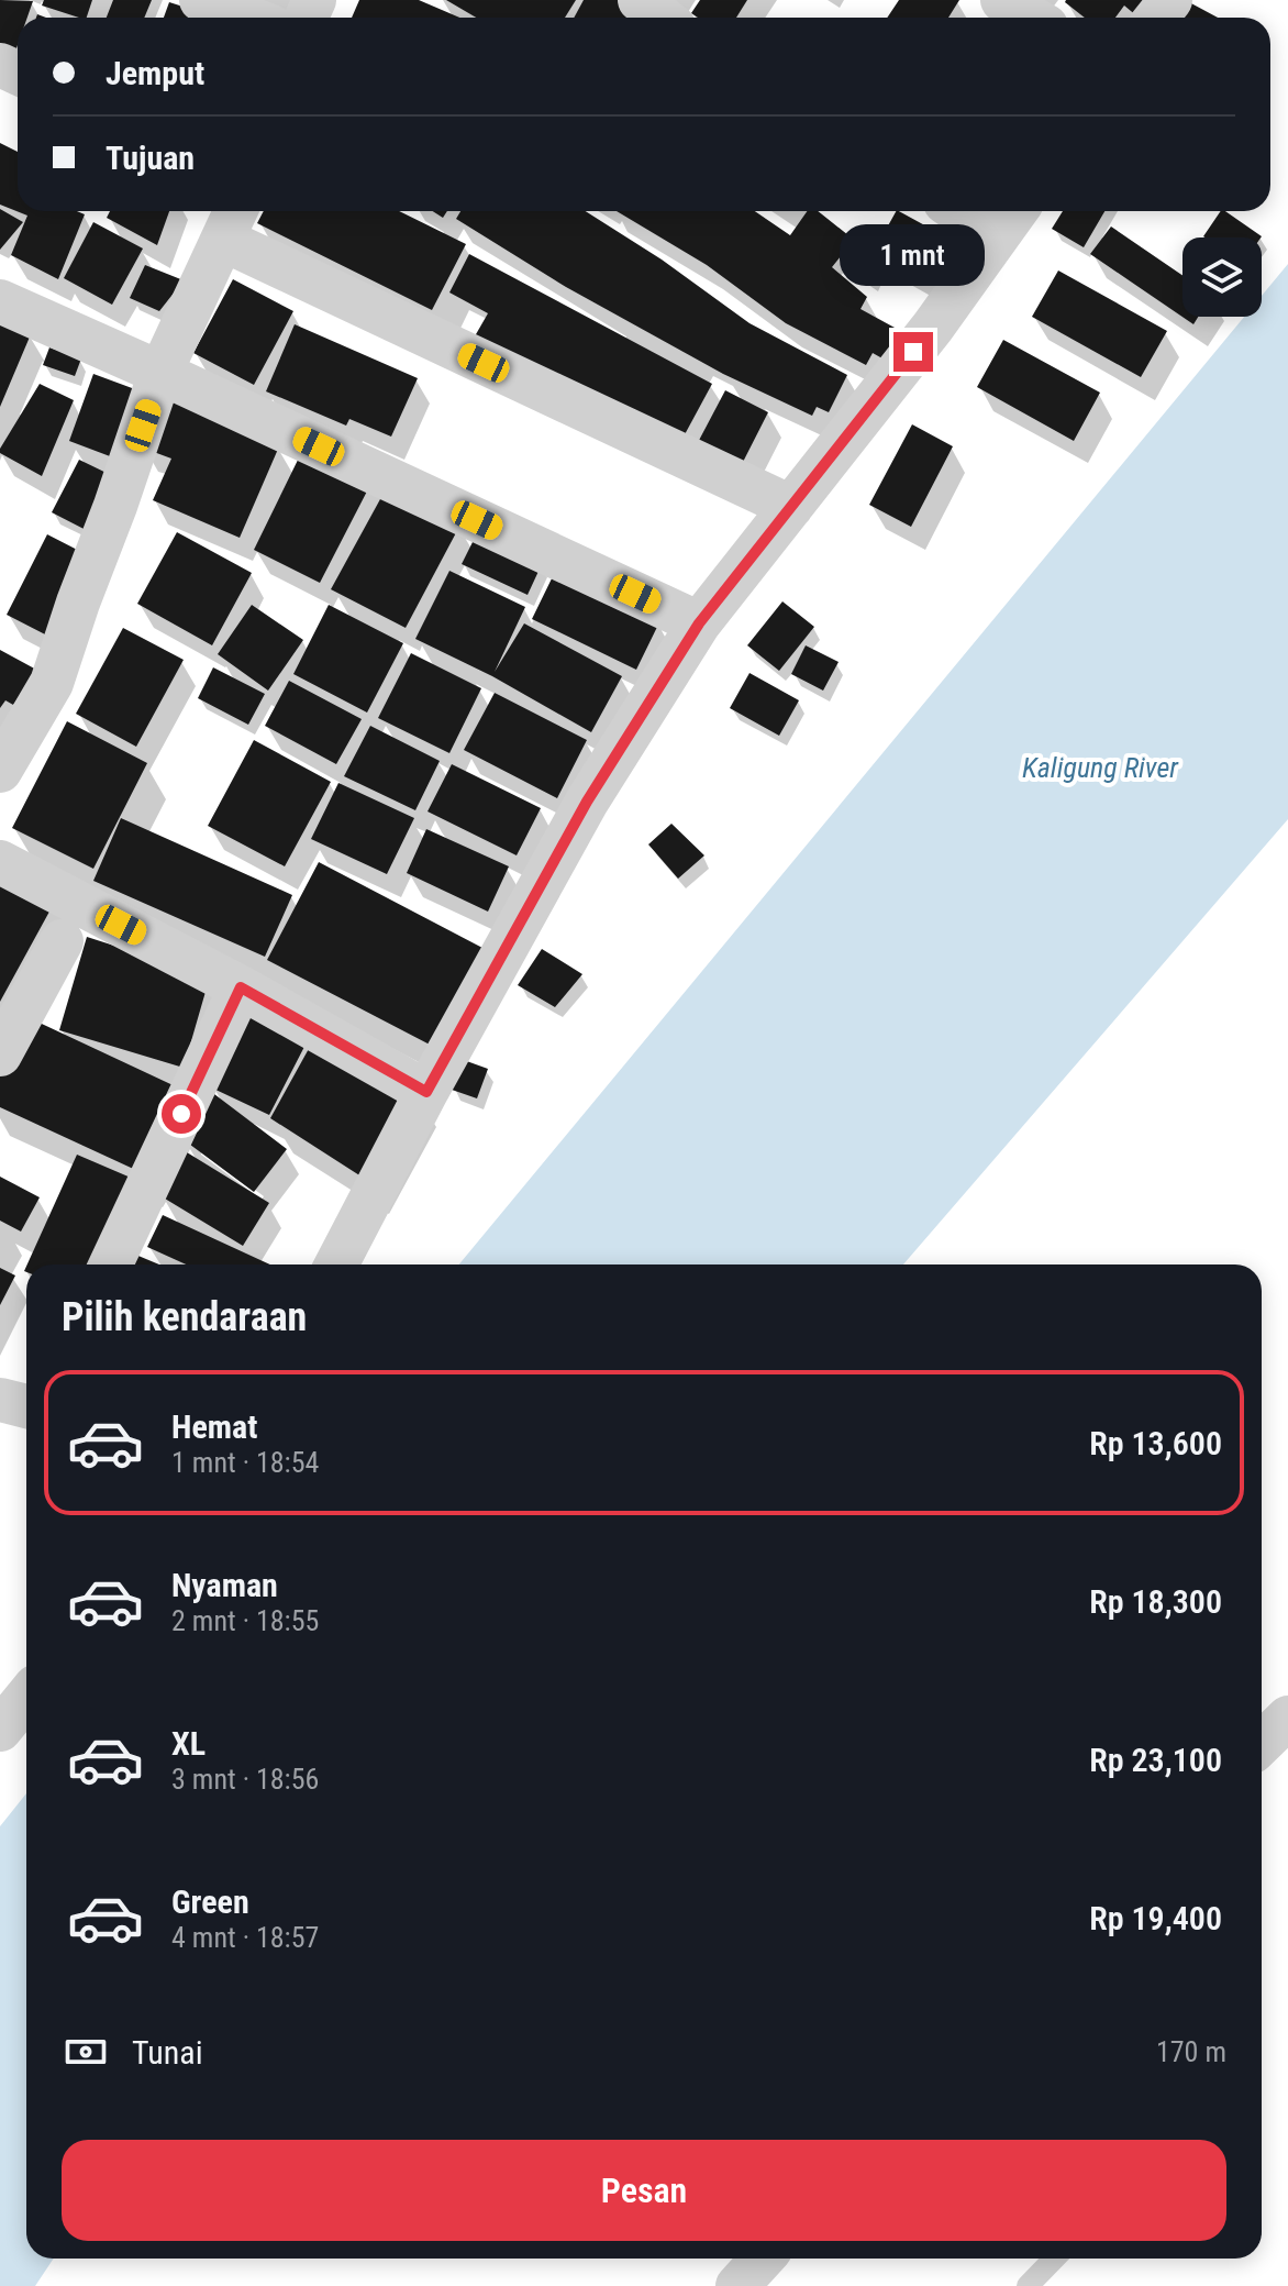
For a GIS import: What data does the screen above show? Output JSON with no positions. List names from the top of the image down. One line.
{"water":["Kaligung River"],"page":{"banner":["Jemput","Tujuan"],"bubble":"1 mnt","heading":"Pilih kendaraan","list":[{"name":"Hemat","note":"1 mnt · 18:54","value":"Rp 13,600"},{"name":"Nyaman","note":"2 mnt · 18:55","value":"Rp 18,300"},{"name":"XL","note":"3 mnt · 18:56","value":"Rp 23,100"},{"name":"Green","note":"4 mnt · 18:57","value":"Rp 19,400"}],"pay":["Tunai","170 m"],"buttons":"Pesan"}}
